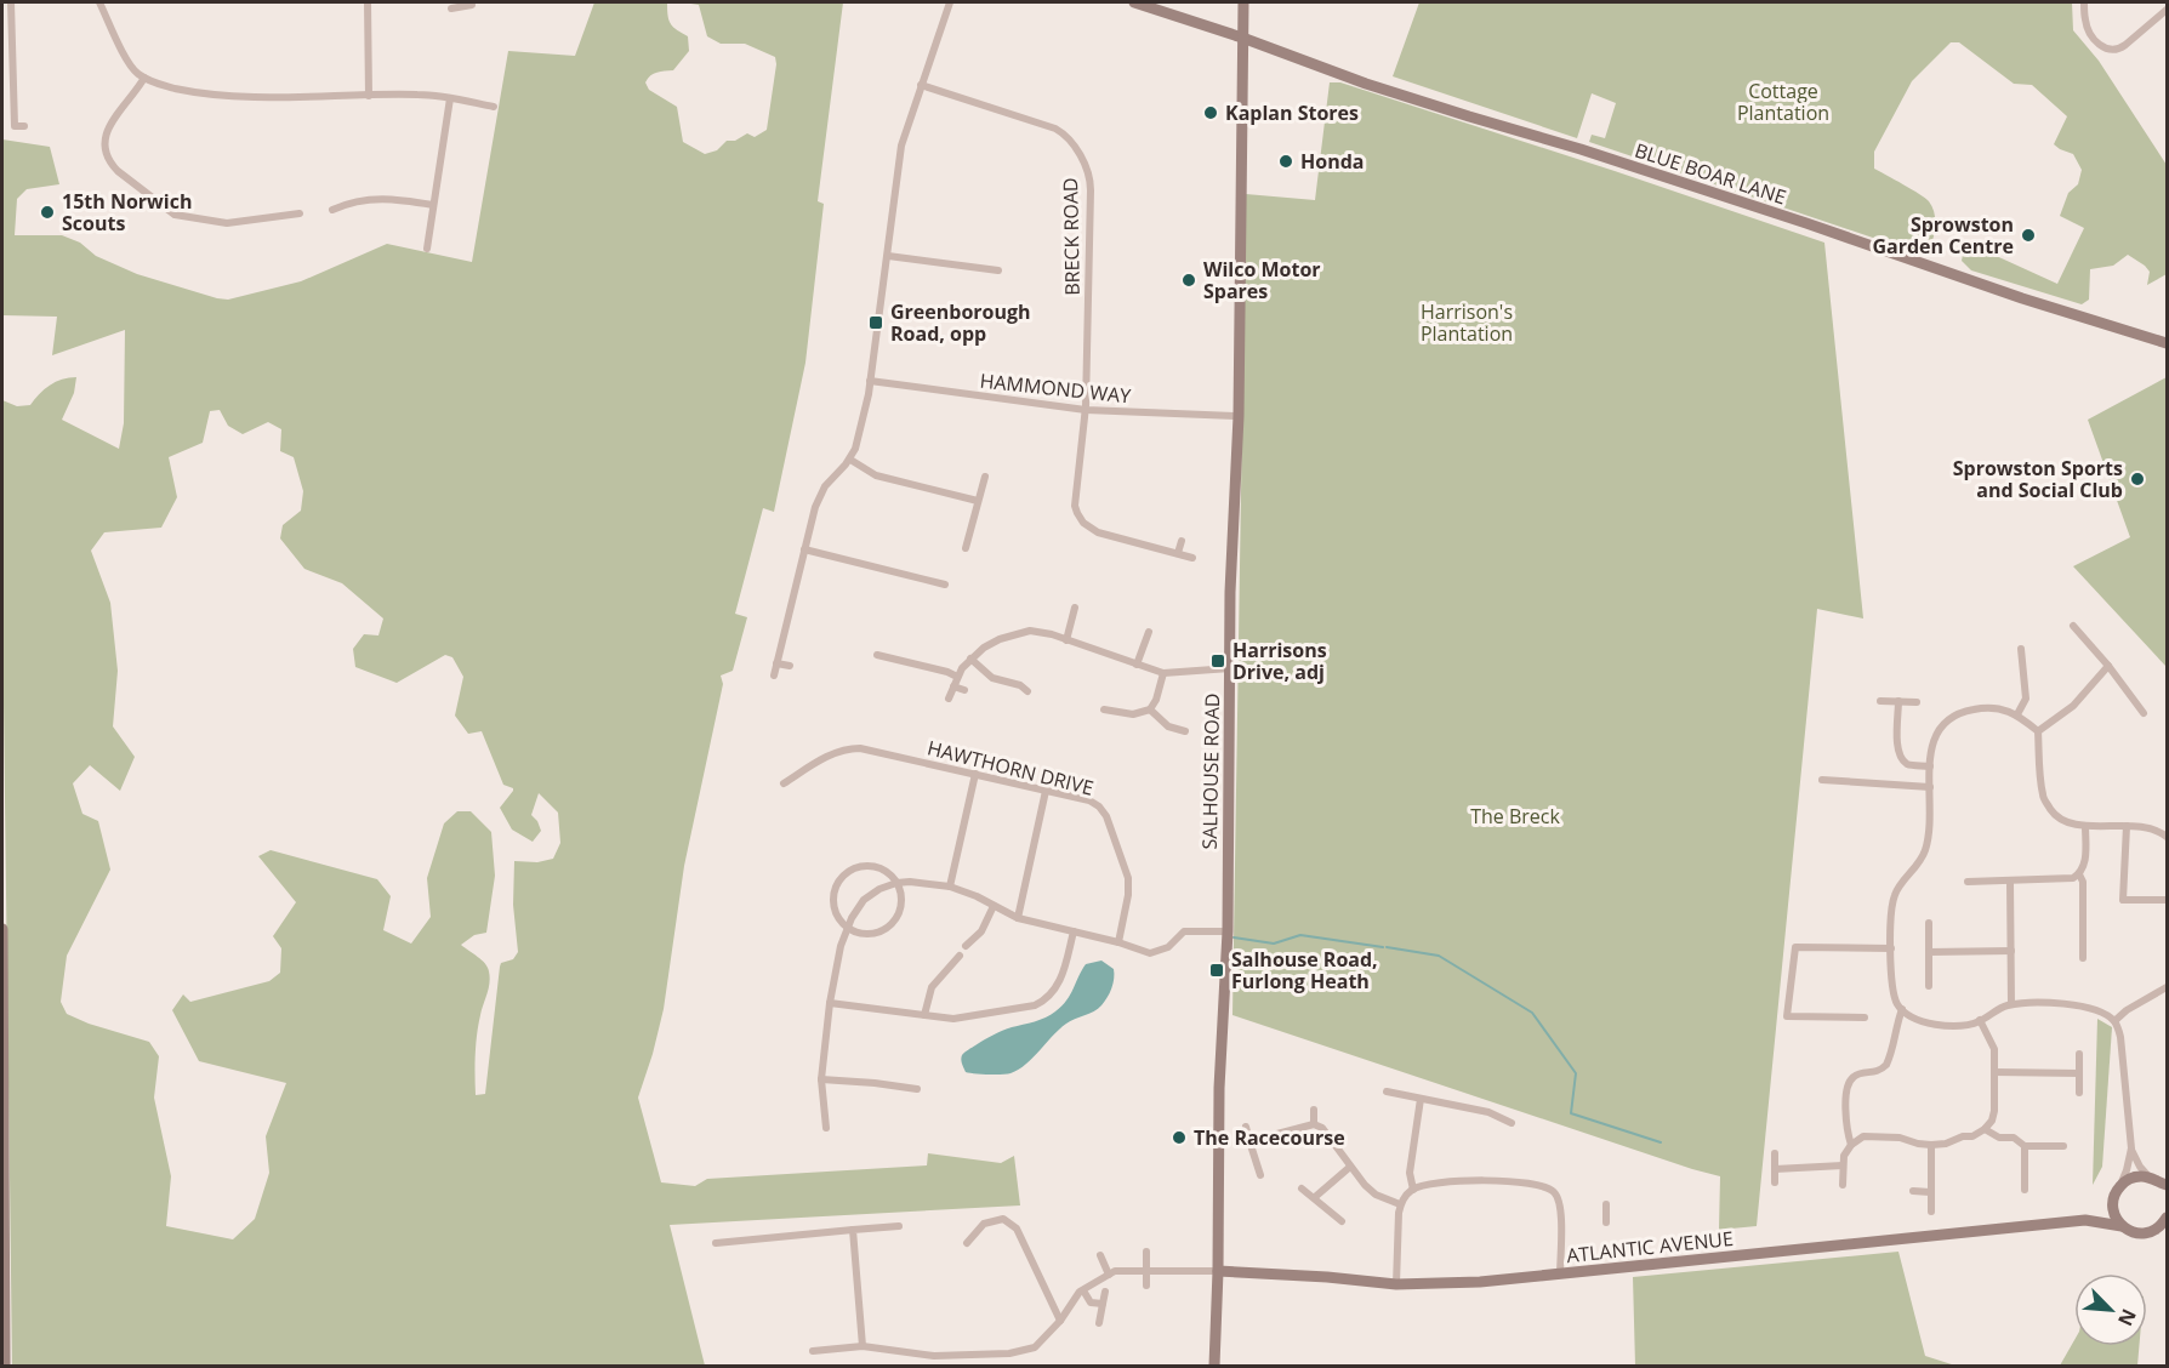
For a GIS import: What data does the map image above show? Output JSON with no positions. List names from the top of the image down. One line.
{"streets":{"street":["BLUE BOAR LANE","BRECK ROAD","HAMMOND WAY","HAWTHORN DRIVE","SALHOUSE ROAD","ATLANTIC AVENUE"]},"crossings":[["BLUE BOAR LANE","SALHOUSE ROAD"],["BRECK ROAD","HAMMOND WAY"],["HAMMOND WAY","SALHOUSE ROAD"],["SALHOUSE ROAD","ATLANTIC AVENUE"]],"parks":["Cottage Plantation","Harrison's Plantation","The Breck"],"places":{"other":["Kaplan Stores","Honda","15th Norwich Scouts","Sprowston Garden Centre","Wilco Motor Spares","Sprowston Sports and Social Club","The Racecourse"],"transit":["Greenborough Road, opp","Harrisons Drive, adj","Salhouse Road, Furlong Heath"]},"north":"bottom right"}
